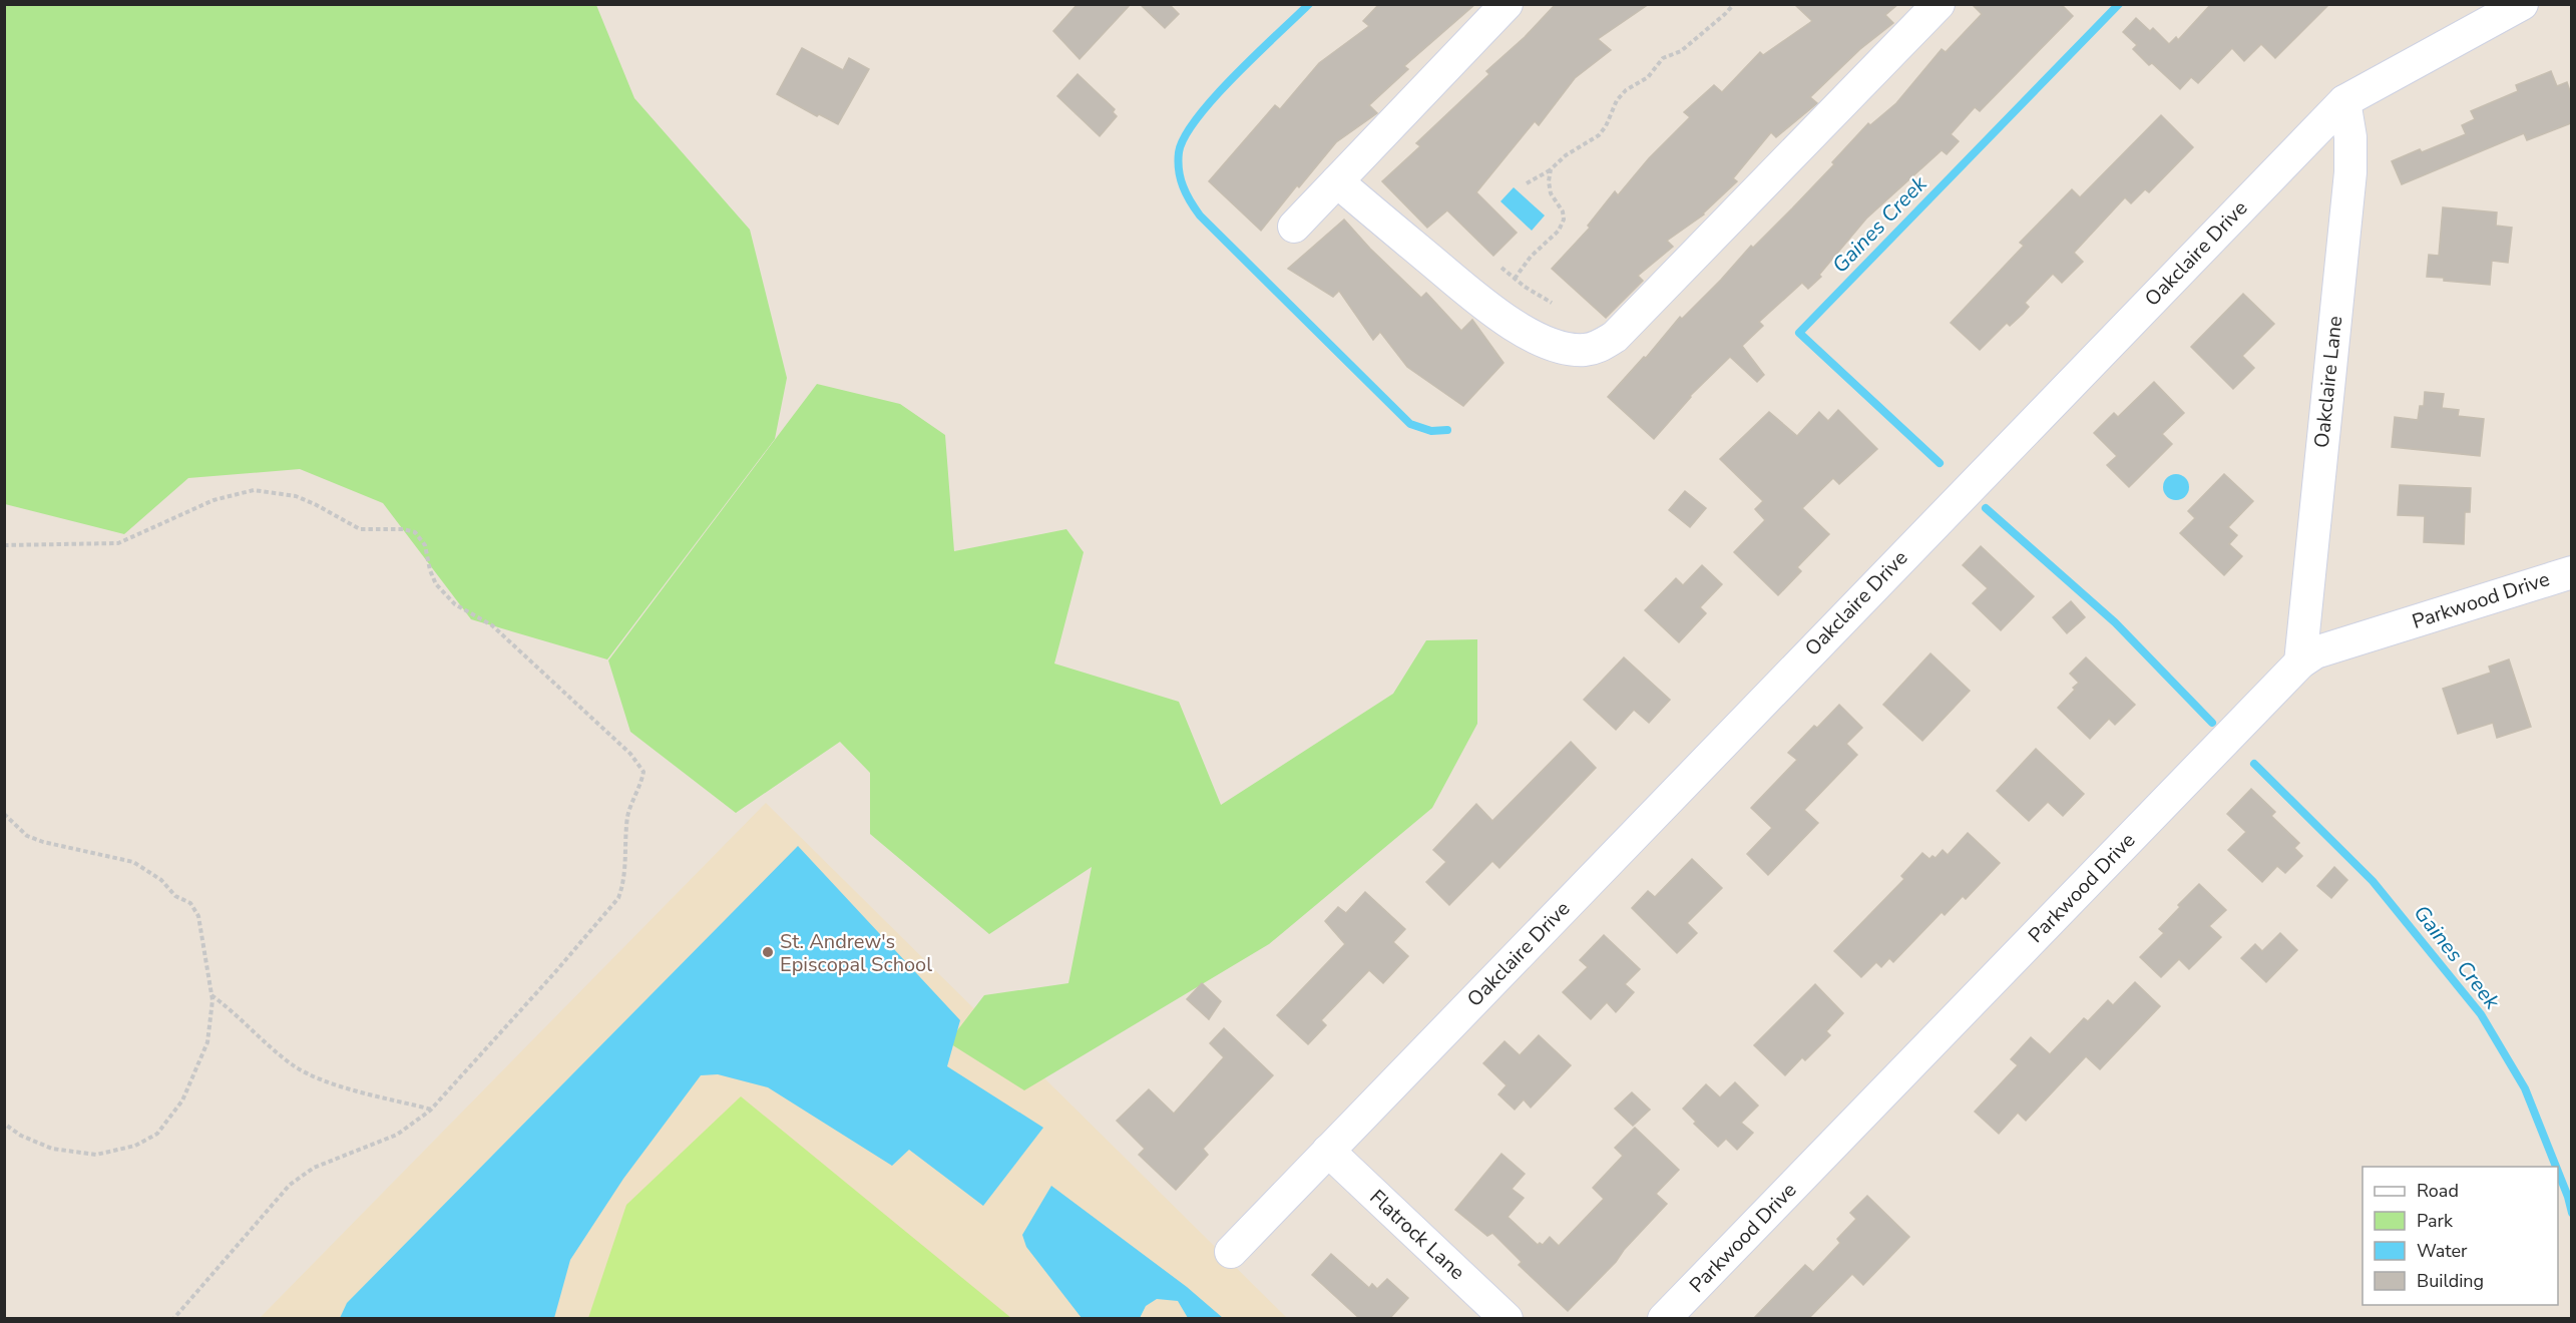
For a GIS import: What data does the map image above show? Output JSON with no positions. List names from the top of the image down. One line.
{"streets":{"street":["Oakclaire Drive","Oakclaire Lane","Parkwood Drive","Flatrock Lane"]},"crossings":[["Oakclaire Drive","Oakclaire Lane"],["Oakclaire Drive","Flatrock Lane"],["Oakclaire Lane","Parkwood Drive"]],"water":["Gaines Creek"],"places":["St. Andrew's Episcopal School"],"legend":["Road","Park","Water","Building"]}
